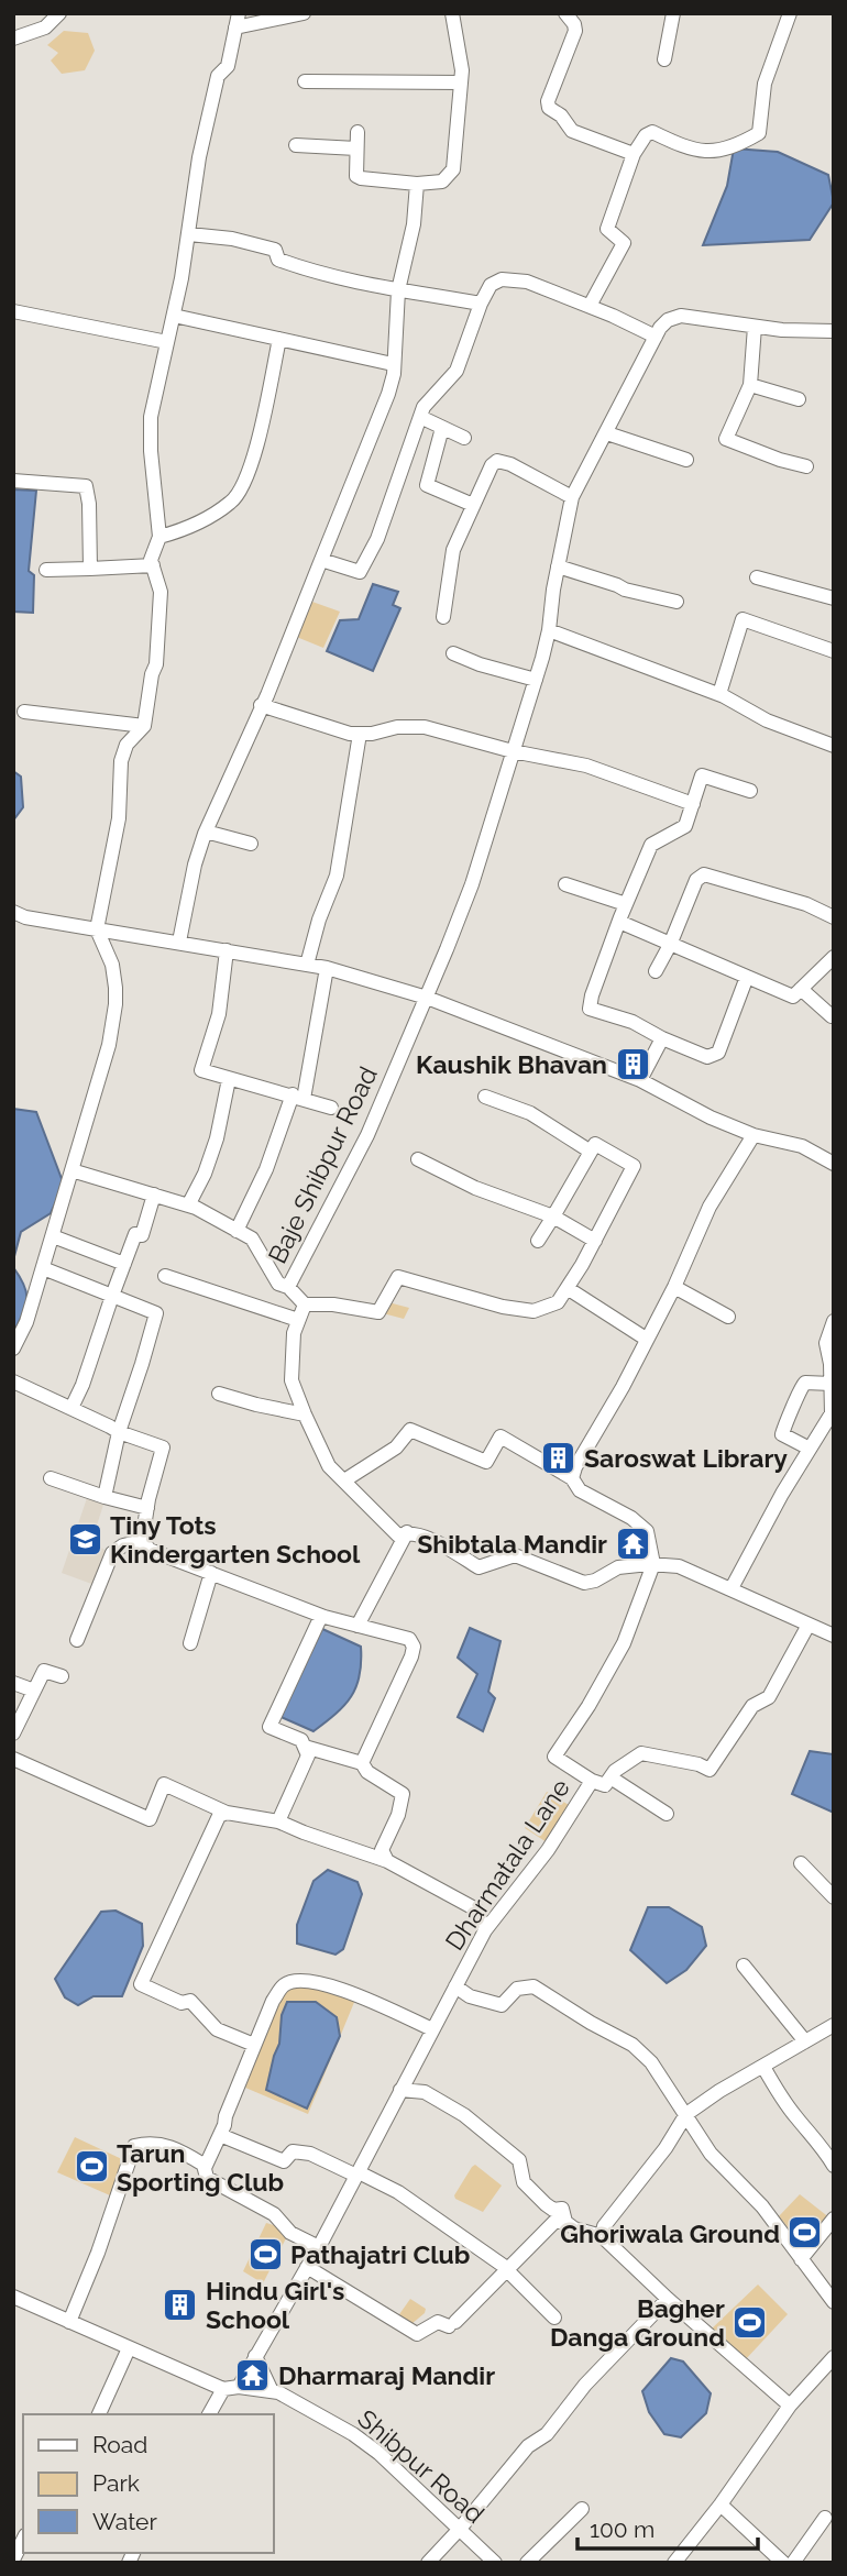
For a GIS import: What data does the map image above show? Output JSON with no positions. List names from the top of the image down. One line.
{"streets":{"street":["Baje Shibpur Road","Dharmatala Lane","Shibpur Road"]},"crossings":[["Dharmatala Lane","Shibpur Road"]],"places":{"building":["Kaushik Bhavan","Saroswat Library","Hindu Girl's School"],"school or university":["Tiny Tots Kindergarten School"],"temple":["Shibtala Mandir","Dharmaraj Mandir"],"sports":["Tarun Sporting Club","Ghoriwala Ground","Pathajatri Club","Bagher Danga Ground"]},"legend":["Road","Park","Water"],"scale_bar":"100 m"}
